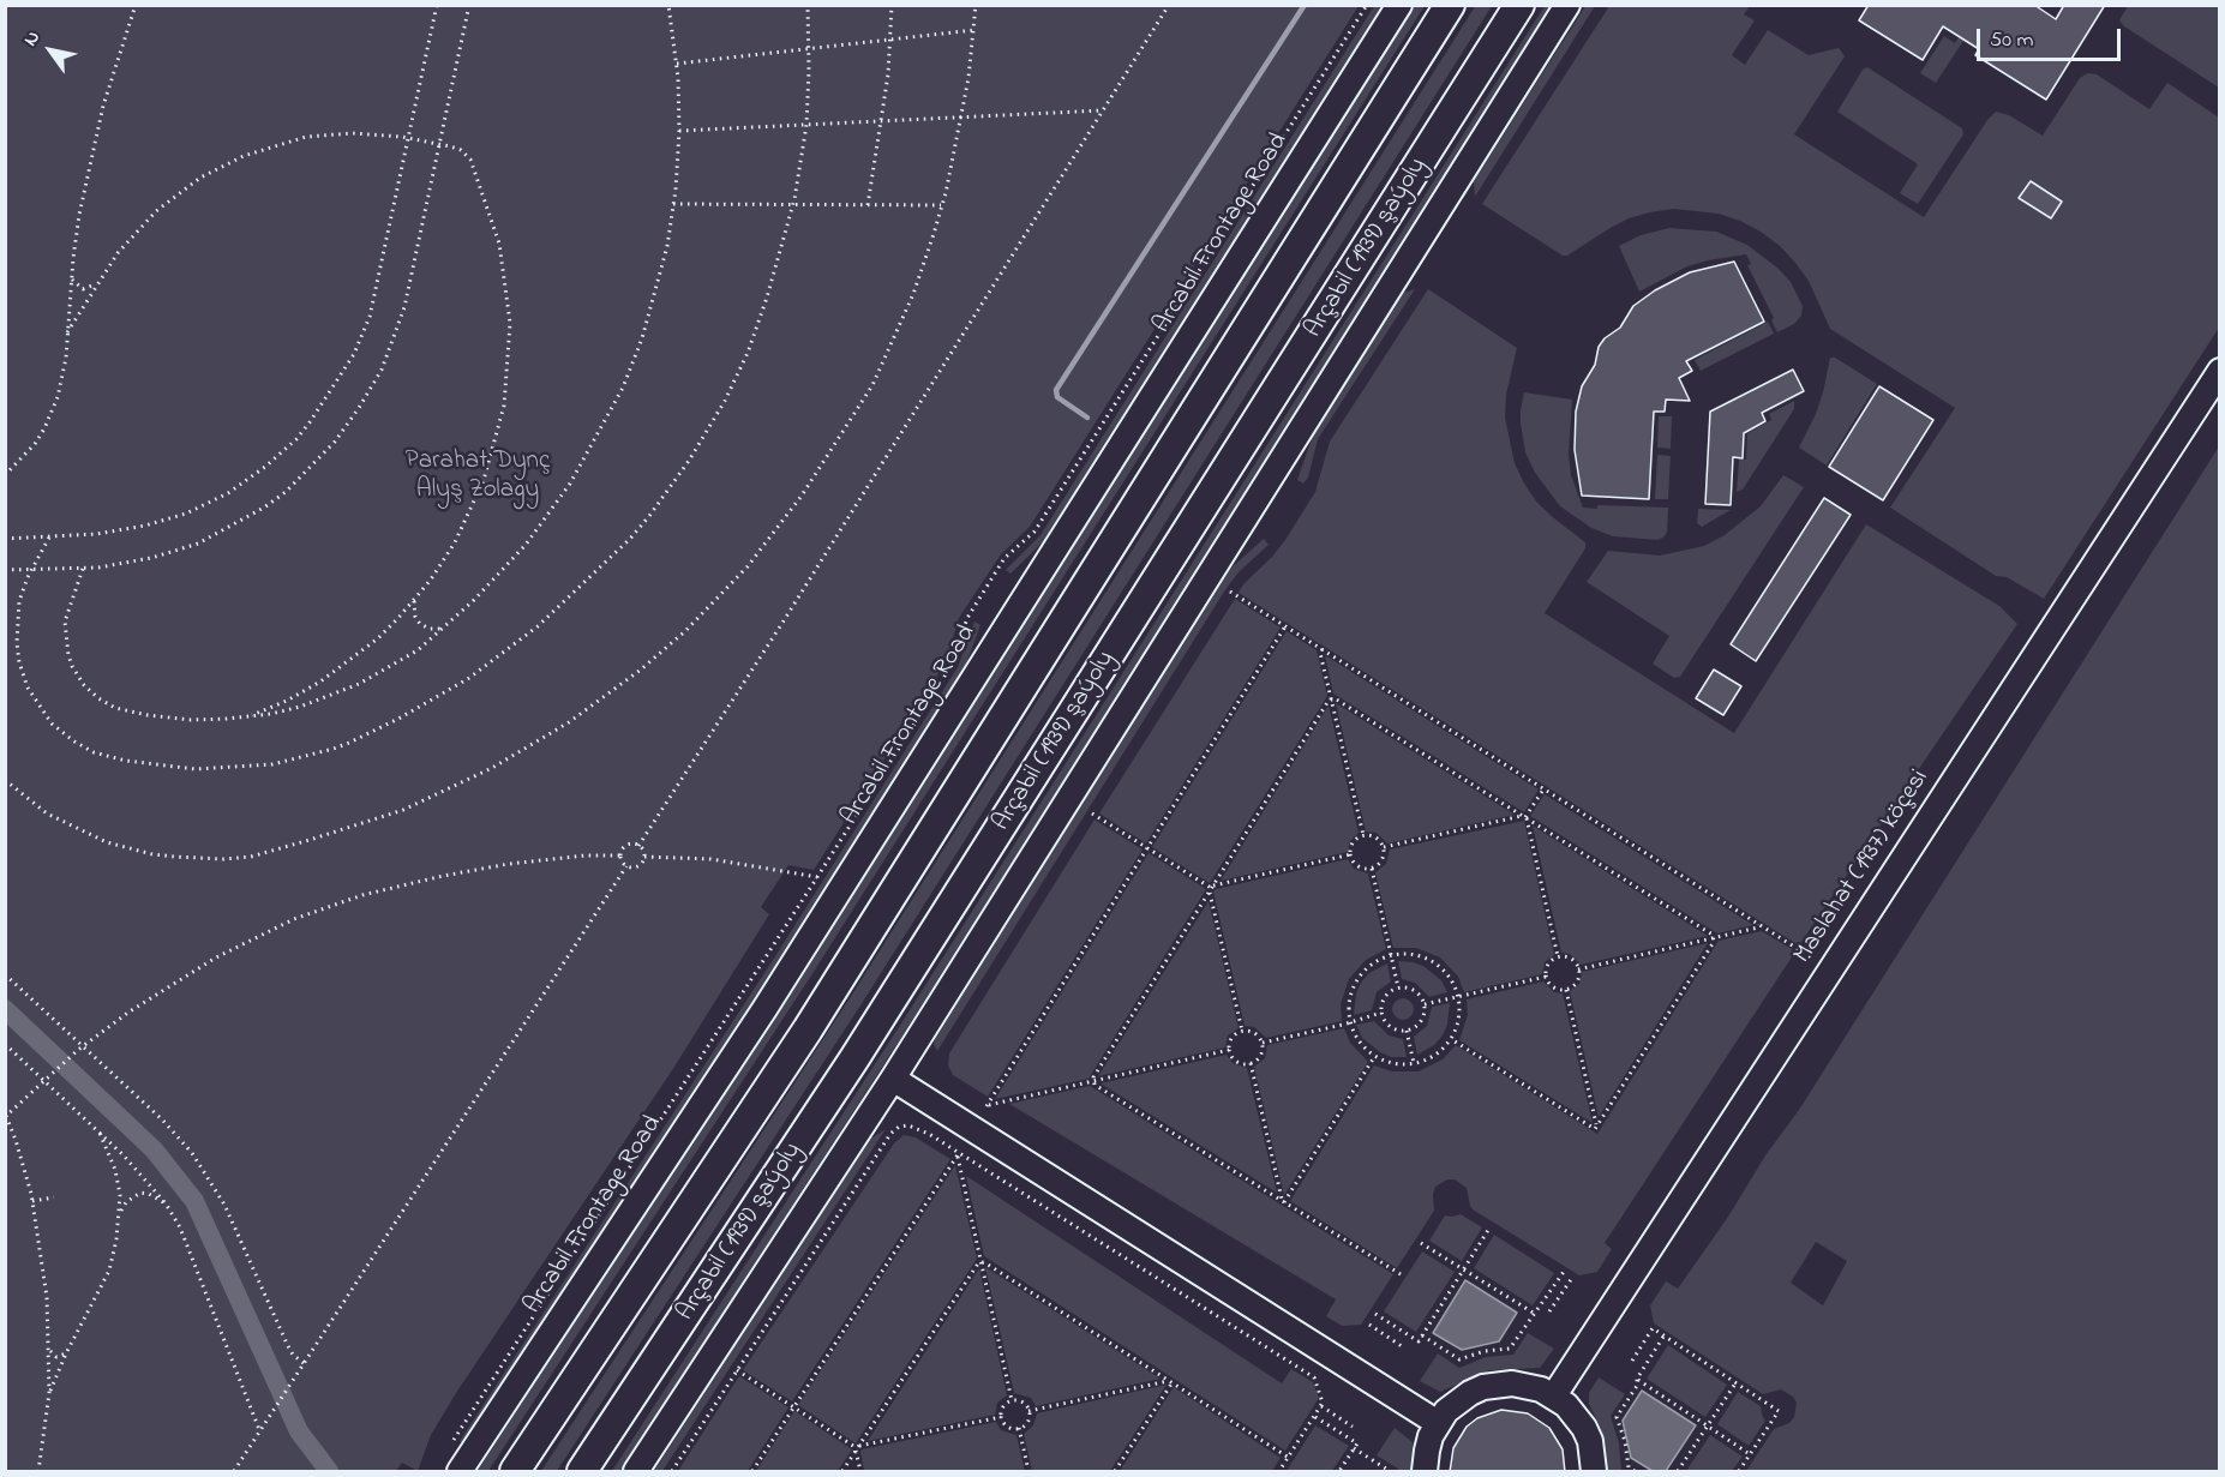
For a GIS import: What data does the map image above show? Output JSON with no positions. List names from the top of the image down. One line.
{"streets":{"main road":["Arçabil (1939) şaýoly"],"street":["Arcabil Frontage Road","Maslahat (1937) köçesi"]},"parks":["Parahat Dynç Alyş Zolagy"],"scale_bar":"50 m","north":"top left"}
